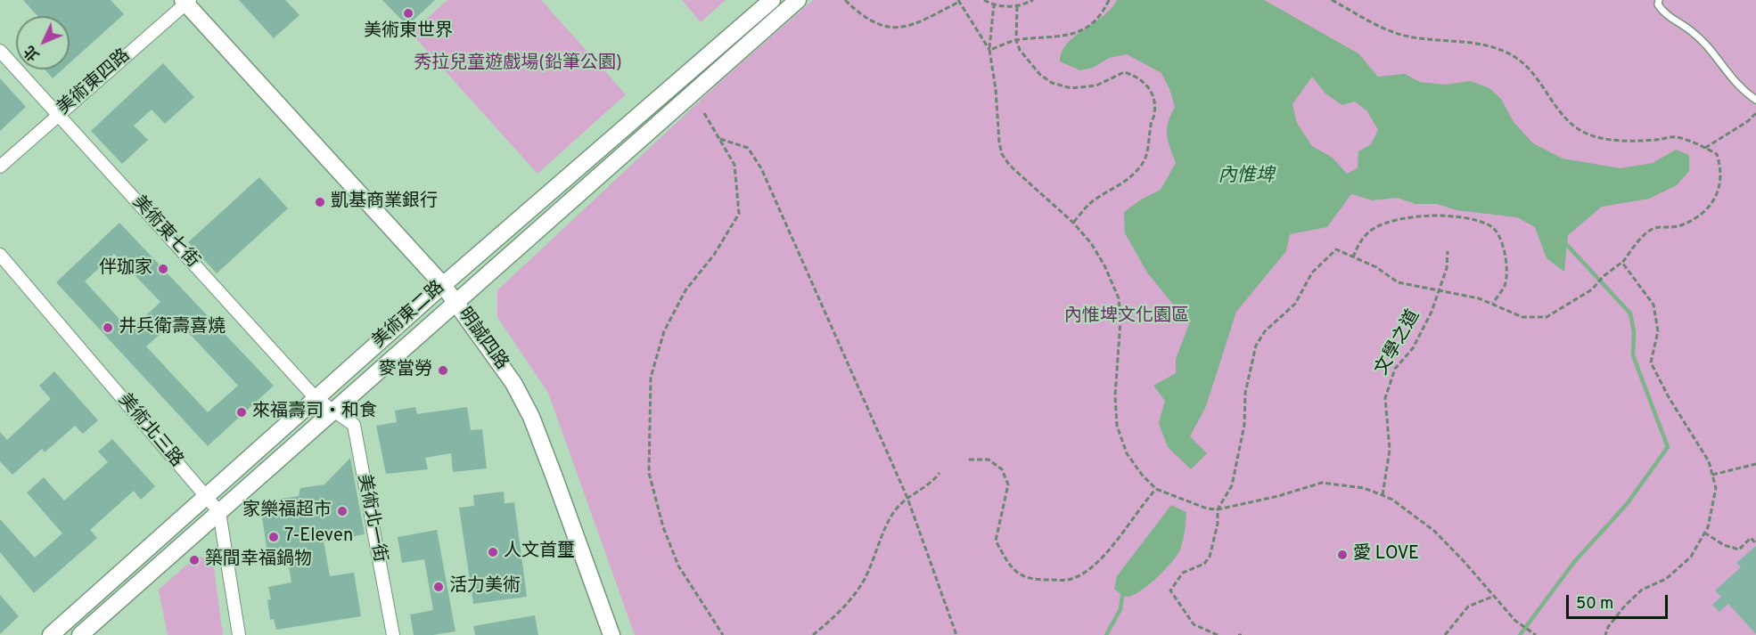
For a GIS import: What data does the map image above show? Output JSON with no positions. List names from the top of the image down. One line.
{"streets":{"street":["美術東四路","美術東七街","美術東二路","明誠四路","美術北三路","美術北一街"],"path":["文學之道"]},"crossings":[["美術東四路","美術東七街"],["美術東四路","明誠四路"],["美術東七街","美術東二路"],["美術東七街","美術北一街"],["美術東二路","明誠四路"],["美術東二路","美術北三路"],["美術東二路","美術北一街"]],"water":["內惟埤"],"parks":["秀拉兒童遊戲場(鉛筆公園)","內惟埤文化園區"],"places":["美術東世界","凱基商業銀行","伴珈家","井兵衛壽喜燒","麥當勞","來福壽司‧和食","家樂福超市","7-Eleven","人文首璽","愛 LOVE","築間幸福鍋物","活力美術"],"scale_bar":"50 m","north":"bottom left"}
